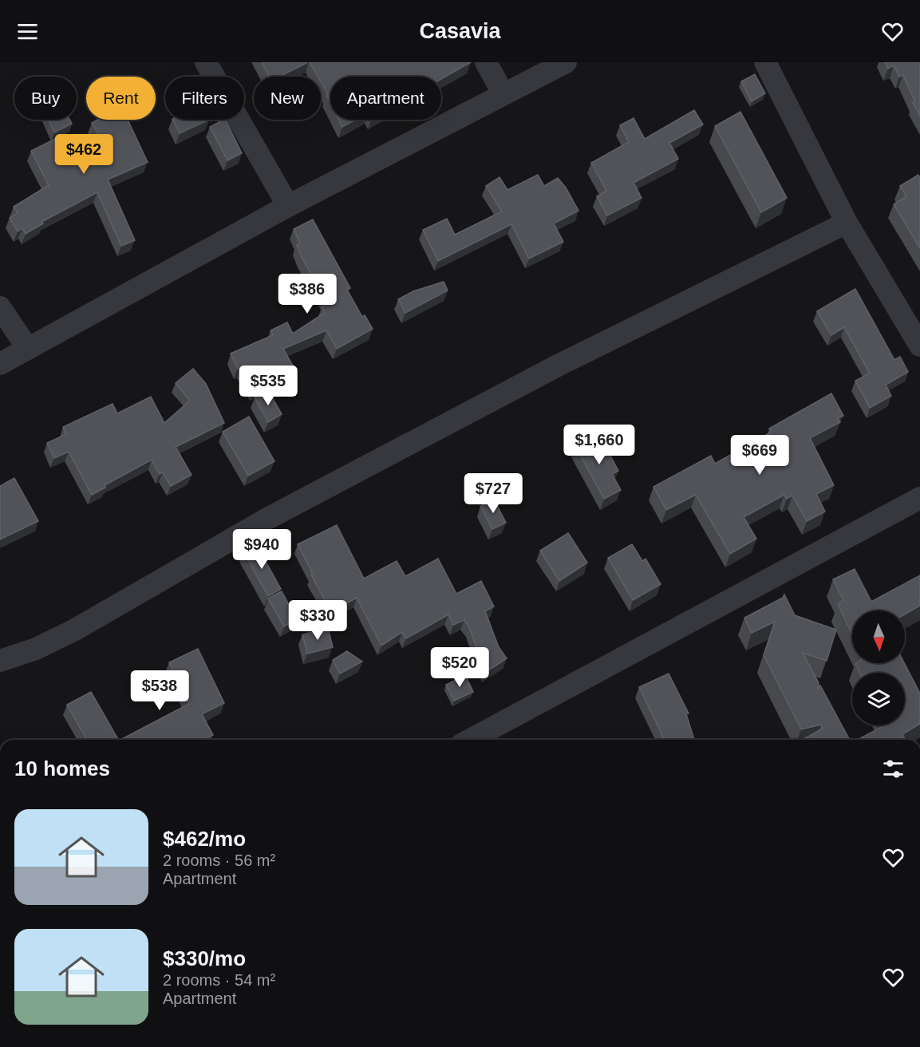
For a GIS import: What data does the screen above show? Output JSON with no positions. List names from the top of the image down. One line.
{"north":"bottom","page":{"header":"Casavia","chip":["Buy","Rent","Filters","New","Apartment"],"price":["$462","$386","$535","$1,660","$669","$727","$940","$330","$520","$538"],"heading":"10 homes","list":[{"name":"$462/mo","note":"2 rooms · 56 m² · Apartment"},{"name":"$330/mo","note":"2 rooms · 54 m² · Apartment"}]}}
